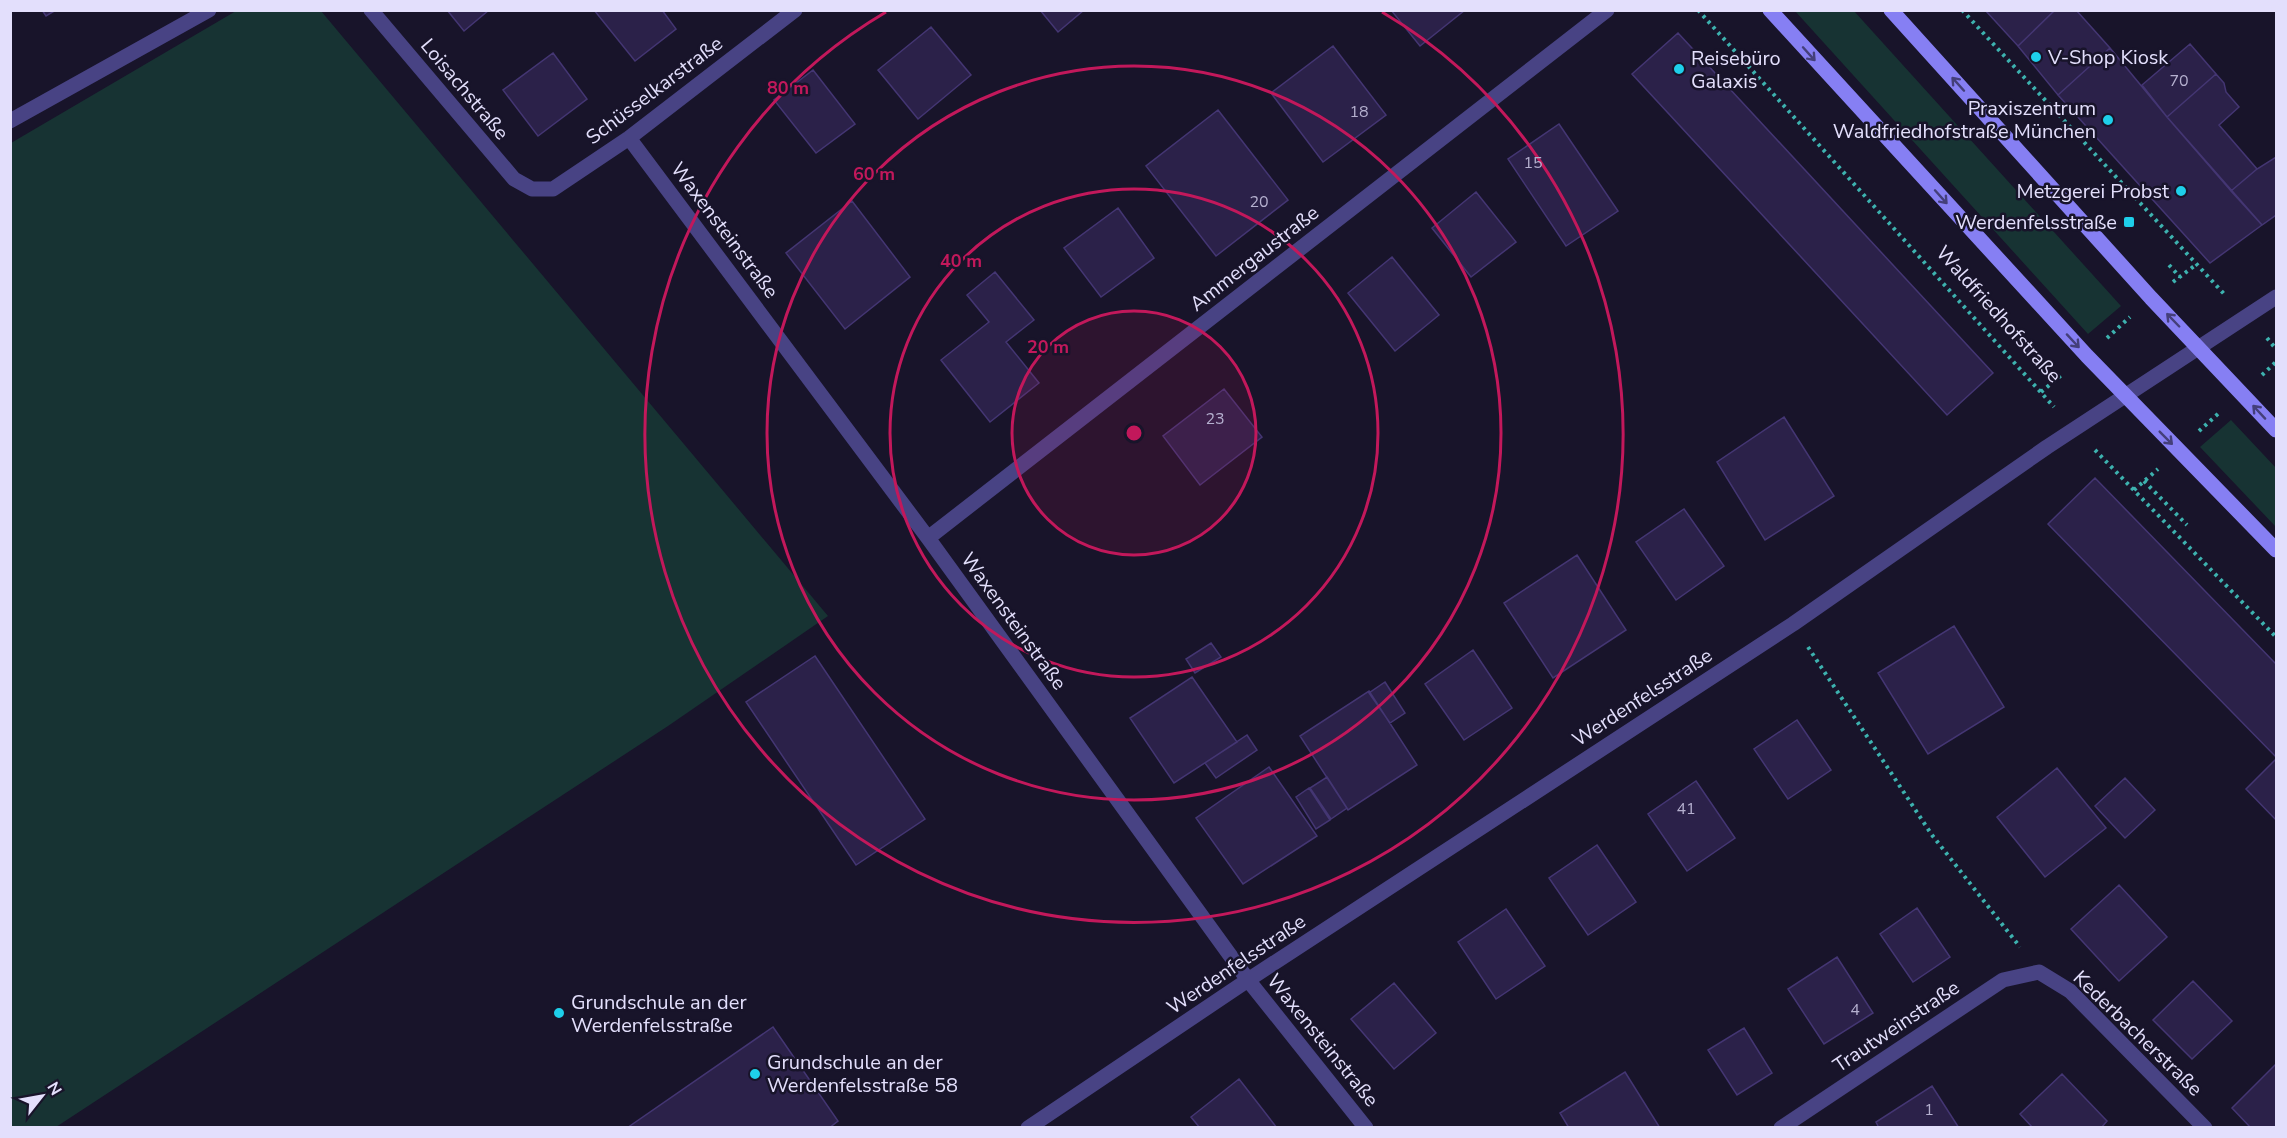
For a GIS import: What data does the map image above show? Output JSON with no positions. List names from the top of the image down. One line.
{"streets":{"main road":["Waldfriedhofstraße"],"street":["Loisachstraße","Schüsselkarstraße","Waxensteinstraße","Ammergaustraße","Werdenfelsstraße","Trautweinstraße","Kederbacherstraße"]},"crossings":[["Loisachstraße","Schüsselkarstraße"],["Schüsselkarstraße","Waxensteinstraße"],["Waxensteinstraße","Ammergaustraße"],["Waxensteinstraße","Werdenfelsstraße"],["Waldfriedhofstraße","Werdenfelsstraße"],["Trautweinstraße","Kederbacherstraße"]],"places":{"other":["V-Shop Kiosk","Reisebüro Galaxis","Praxiszentrum Waldfriedhofstraße München","Metzgerei Probst","Grundschule an der Werdenfelsstraße","Grundschule an der Werdenfelsstraße 58"],"transit":["Werdenfelsstraße"]},"house_numbers":["70","18","15","20","23","41","4","1"],"north":"top right","rings":["80 m","60 m","40 m","20 m"]}
